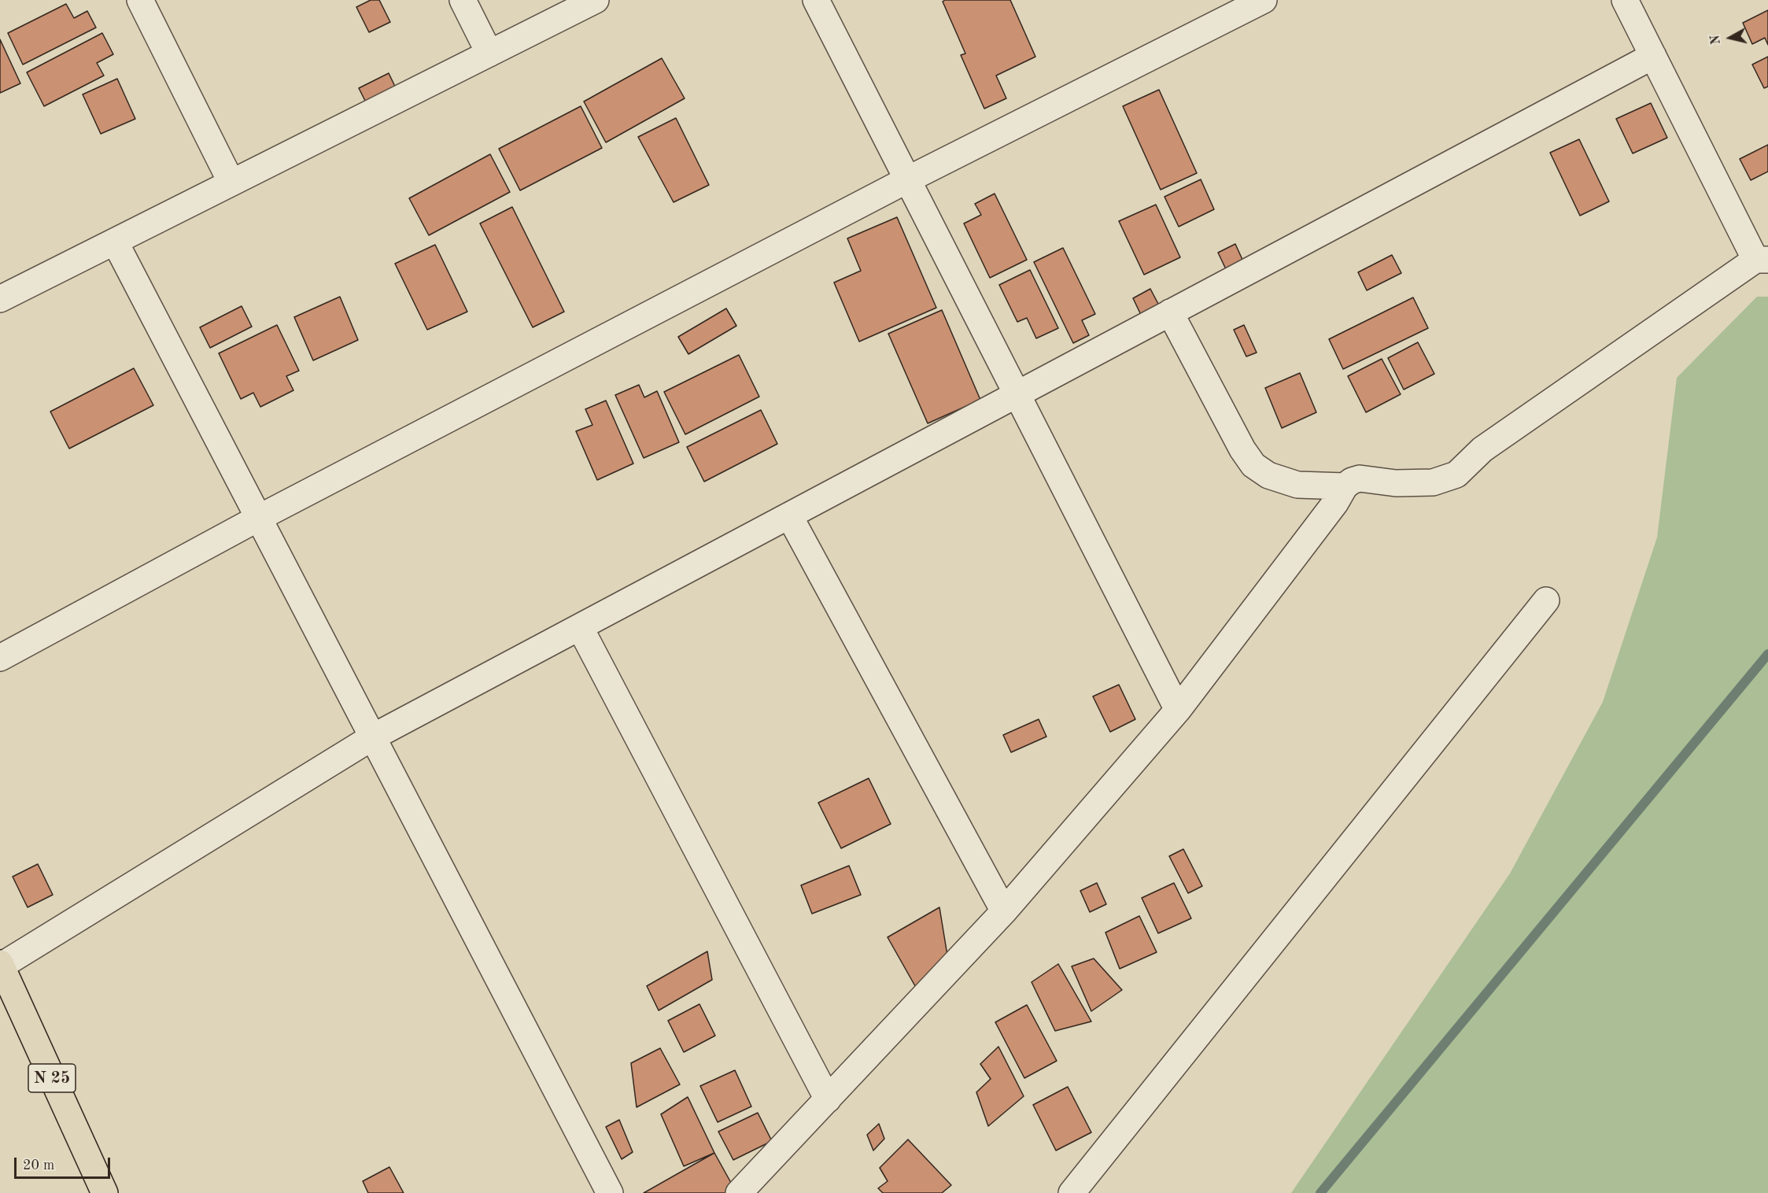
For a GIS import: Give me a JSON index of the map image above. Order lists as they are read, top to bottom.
{
  "streets": {
    "main road": ["N 25"]
  },
  "scale_bar": "20 m",
  "north": "left"
}
